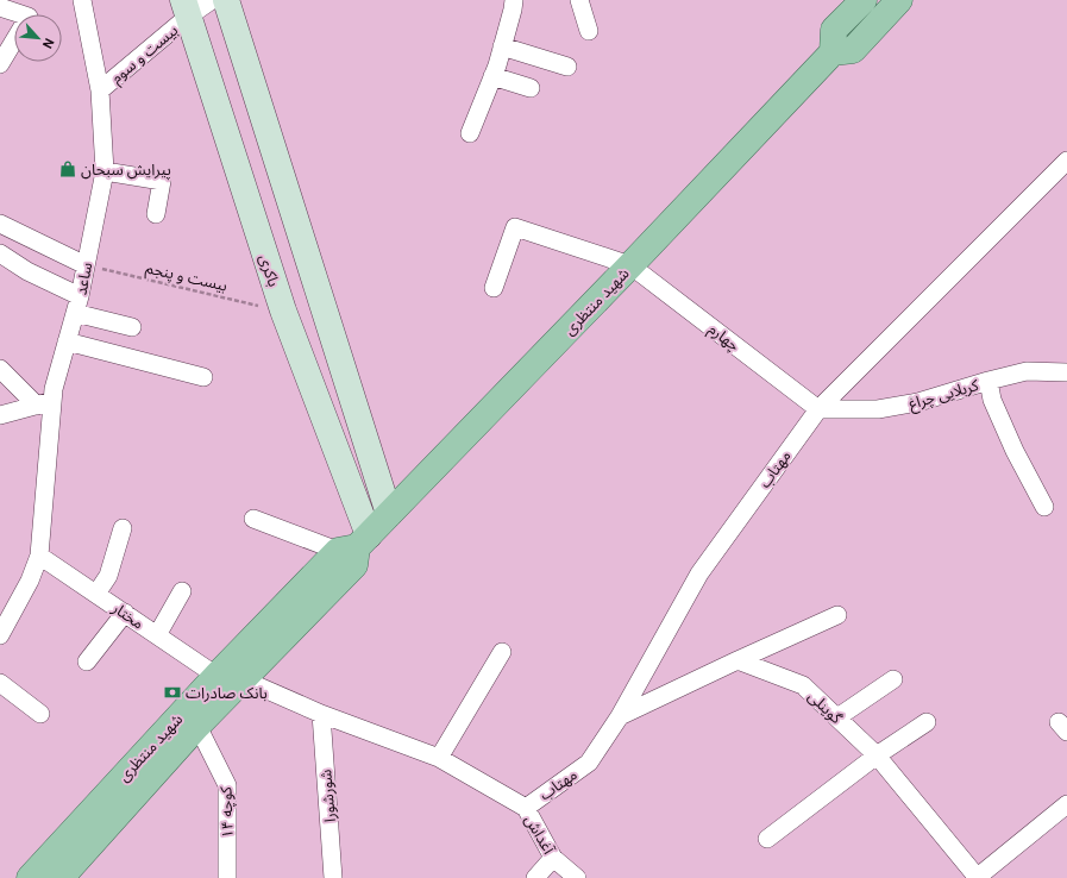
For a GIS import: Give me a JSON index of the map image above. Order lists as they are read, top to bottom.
{
  "streets": {
    "main road": ["باکری", "شهید منتظری"],
    "street": [
      "بیست و سوم",
      "ساعد",
      "چهارم",
      "کربلایی چراغ",
      "مهتاب",
      "مختار",
      "گوینلی",
      "شورشورا",
      "کوچه ۱۴",
      "آغداش"
    ],
    "path": ["بیست و پنجم"]
  },
  "crossings": [
    ["بیست و سوم", "باکری"],
    ["بیست و سوم", "ساعد"],
    ["باکری", "بیست و پنجم"],
    ["باکری", "شهید منتظری"],
    ["بیست و پنجم", "ساعد"],
    ["ساعد", "مختار"],
    ["شهید منتظری", "چهارم"],
    ["شهید منتظری", "مختار"],
    ["شهید منتظری", "کوچه ۱۴"],
    ["چهارم", "کربلایی چراغ"],
    ["چهارم", "مهتاب"],
    ["کربلایی چراغ", "مهتاب"],
    ["مهتاب", "آغداش"]
  ],
  "places": {
    "shop": ["پیرایش سبحان"],
    "bank": ["بانک صادرات"]
  },
  "north": "bottom right"
}
